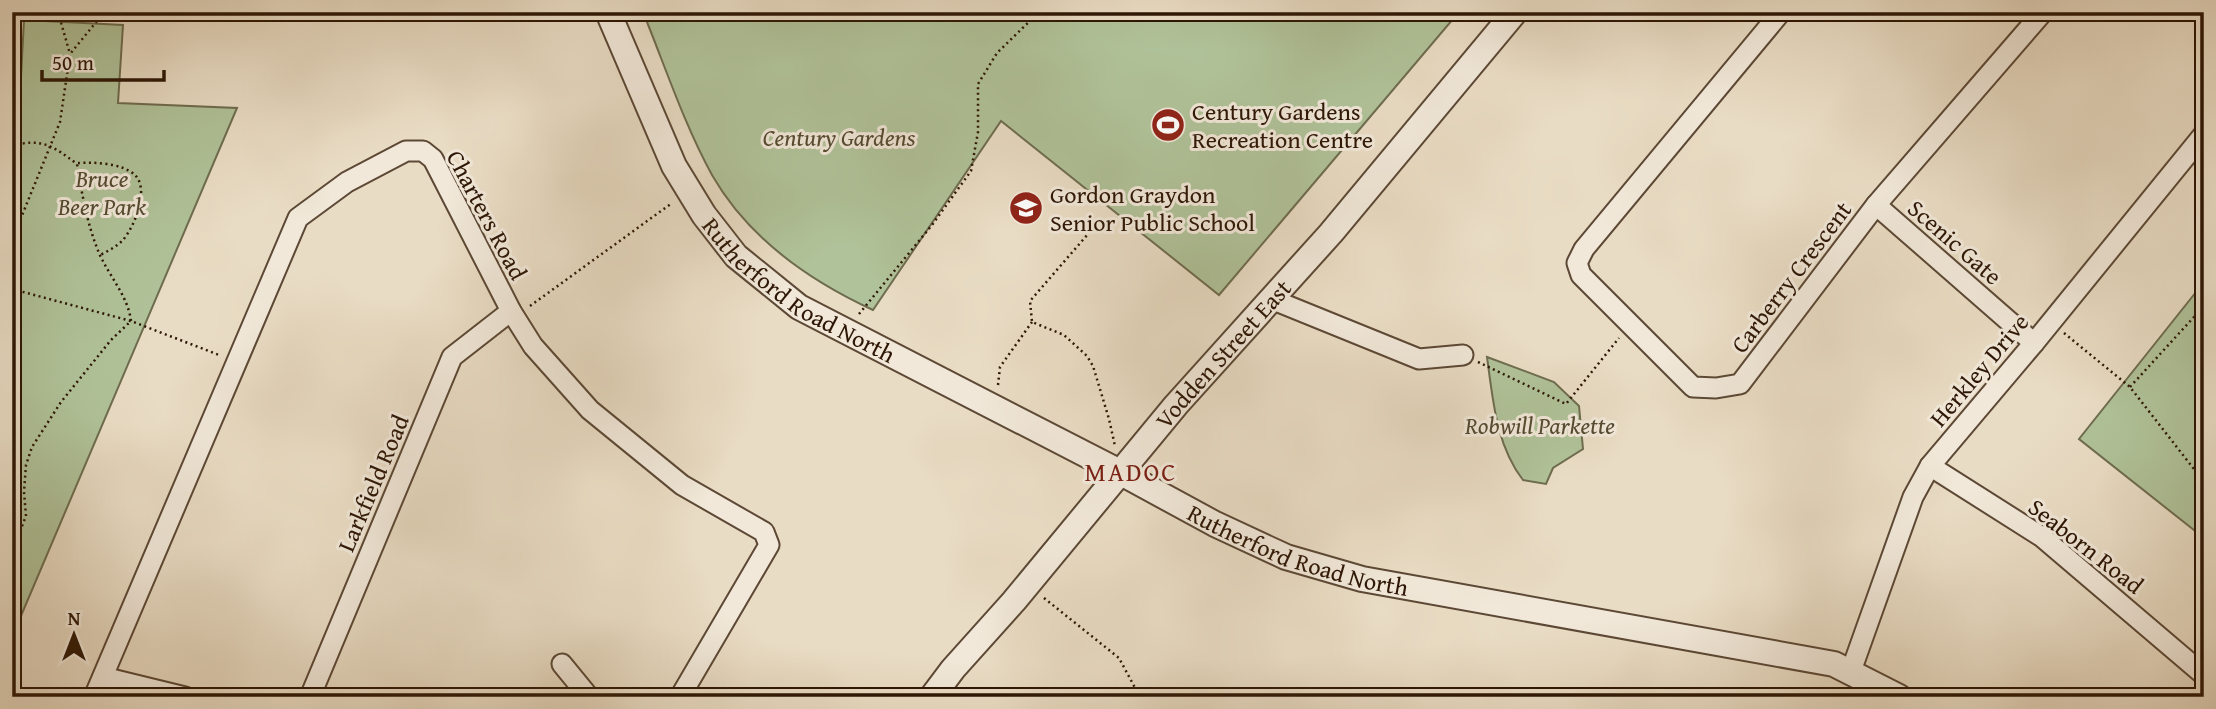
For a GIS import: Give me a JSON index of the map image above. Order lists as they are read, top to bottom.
{
  "streets": {
    "street": [
      "Charters Road",
      "Scenic Gate",
      "Carberry Crescent",
      "Rutherford Road North",
      "Vodden Street East",
      "Herkley Drive",
      "Larkfield Road",
      "Seaborn Road"
    ]
  },
  "crossings": [
    ["Charters Road", "Larkfield Road"],
    ["Scenic Gate", "Carberry Crescent"],
    ["Scenic Gate", "Herkley Drive"],
    ["Rutherford Road North", "Vodden Street East"],
    ["Rutherford Road North", "Herkley Drive"],
    ["Herkley Drive", "Seaborn Road"]
  ],
  "districts": ["MADOC"],
  "parks": ["Century Gardens", "Bruce Beer Park", "Robwill Parkette"],
  "places": {
    "sports": ["Century Gardens Recreation Centre"],
    "school or university": ["Gordon Graydon Senior Public School"]
  },
  "scale_bar": "50 m",
  "north": "top"
}
